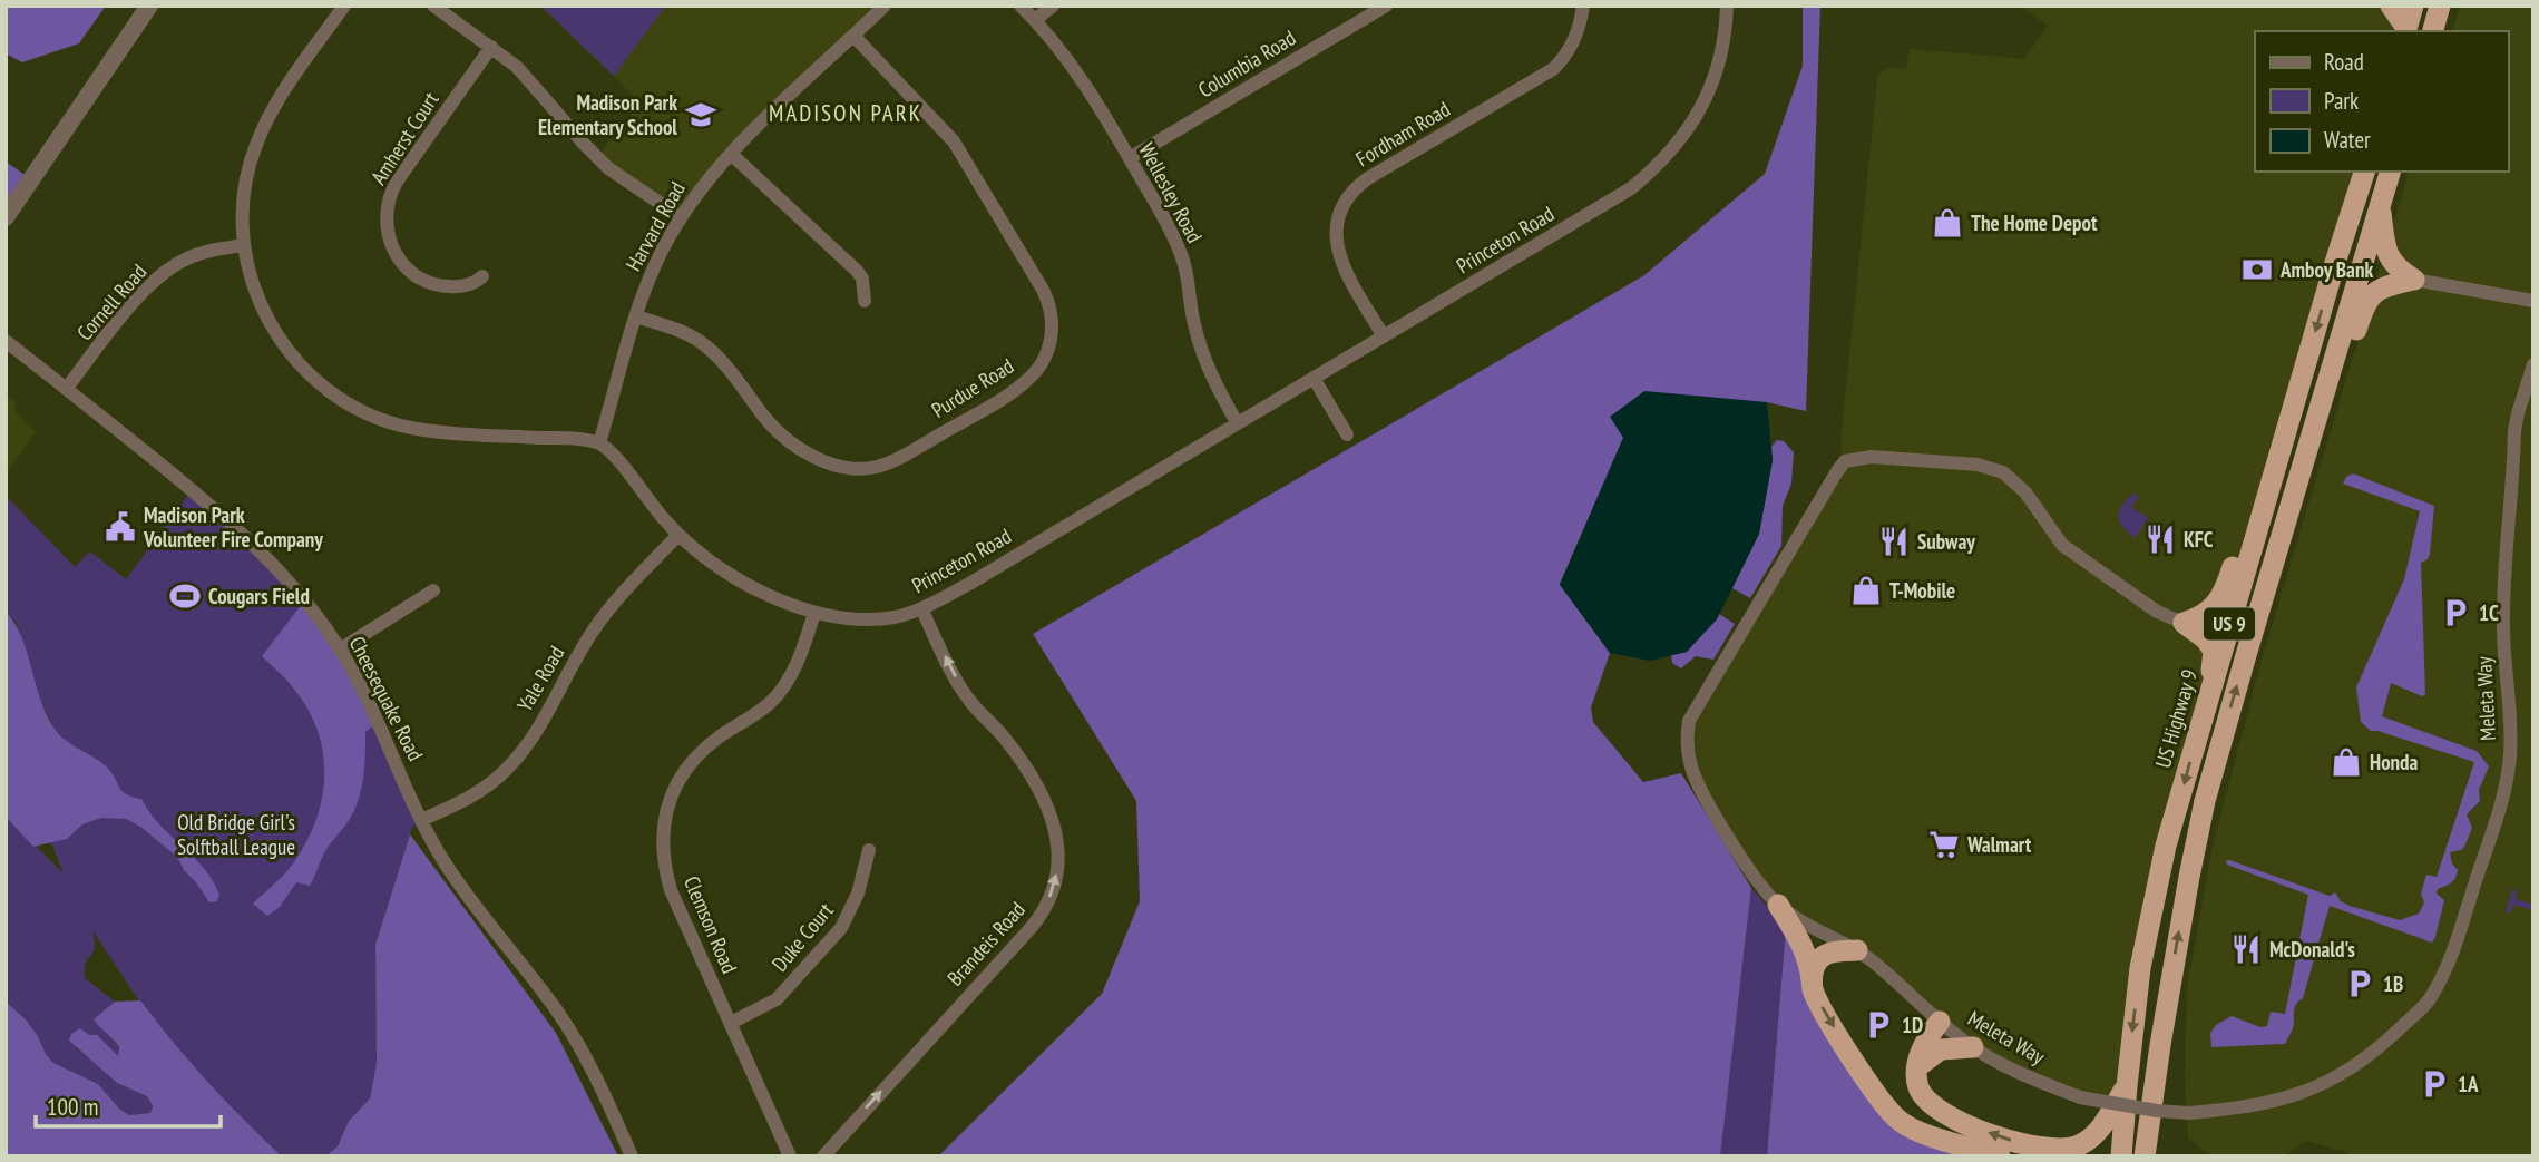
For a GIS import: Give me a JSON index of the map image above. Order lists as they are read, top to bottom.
{
  "streets": {
    "highway": ["US 9", "US Highway 9"],
    "street": [
      "Columbia Road",
      "Fordham Road",
      "Amherst Court",
      "Wellesley Road",
      "Harvard Road",
      "Princeton Road",
      "Cornell Road",
      "Purdue Road",
      "Yale Road",
      "Cheesequake Road",
      "Meleta Way",
      "Clemson Road",
      "Duke Court",
      "Brandeis Road"
    ]
  },
  "crossings": [
    ["Columbia Road", "Wellesley Road"],
    ["Fordham Road", "Princeton Road"],
    ["Wellesley Road", "Princeton Road"],
    ["Harvard Road", "Princeton Road"],
    ["Harvard Road", "Purdue Road"],
    ["Princeton Road", "Yale Road"],
    ["Princeton Road", "Clemson Road"],
    ["Princeton Road", "Brandeis Road"],
    ["Cornell Road", "Cheesequake Road"],
    ["Yale Road", "Cheesequake Road"],
    ["Clemson Road", "Duke Court"]
  ],
  "one_way": ["Brandeis Road"],
  "districts": ["MADISON PARK"],
  "parks": ["Old Bridge Girl's Solftball League"],
  "places": {
    "school or university": ["Madison Park Elementary School"],
    "shop": ["The Home Depot", "T-Mobile", "Honda"],
    "bank": ["Amboy Bank"],
    "public building": ["Madison Park Volunteer Fire Company"],
    "restaurant": ["KFC", "Subway", "McDonald's"],
    "sports": ["Cougars Field"],
    "parking": [
      "1C",
      "1B",
      "1D",
      "1A"
    ],
    "supermarket": ["Walmart"]
  },
  "legend": ["Road", "Park", "Water"],
  "scale_bar": "100 m"
}
